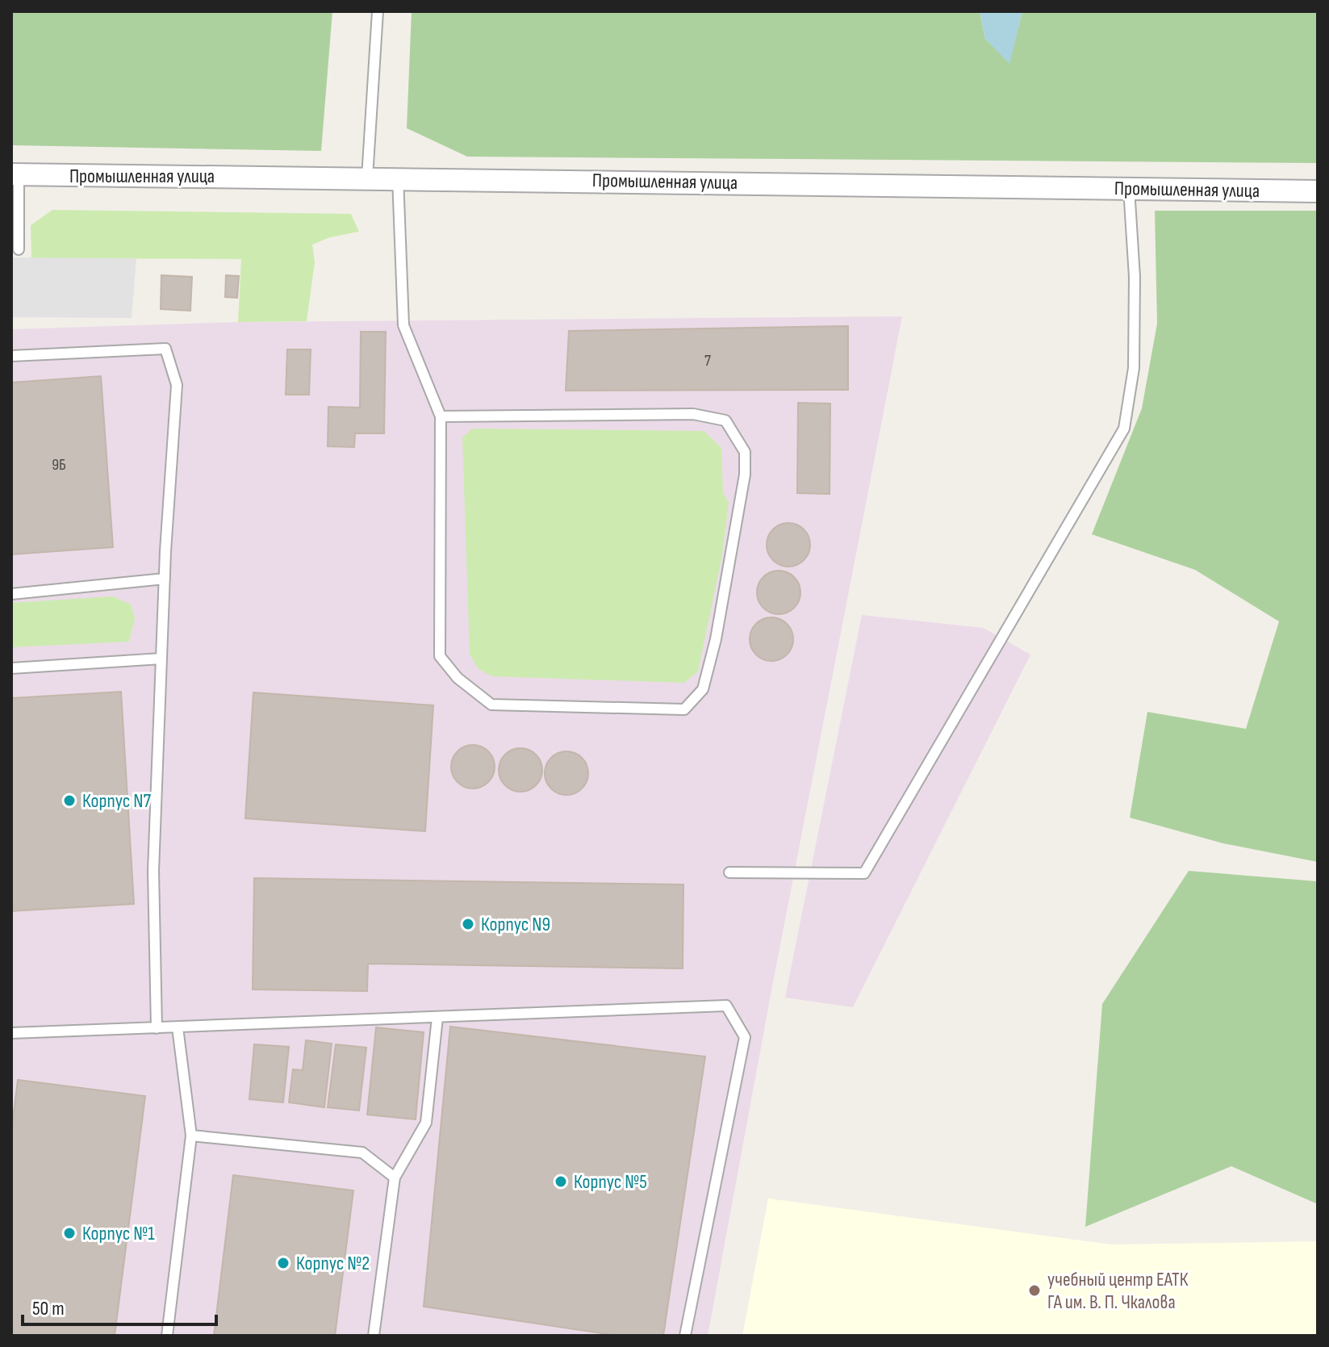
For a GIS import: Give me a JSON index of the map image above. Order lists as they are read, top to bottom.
{
  "streets": {
    "street": ["Промышленная улица"]
  },
  "places": [
    "Корпус N7",
    "Корпус N9",
    "Корпус №5",
    "Корпус №1",
    "Корпус №2",
    "учебный центр ЕАТК ГА им. В. П. Чкалова"
  ],
  "house_numbers": ["7", "9Б"],
  "scale_bar": "50 m"
}
